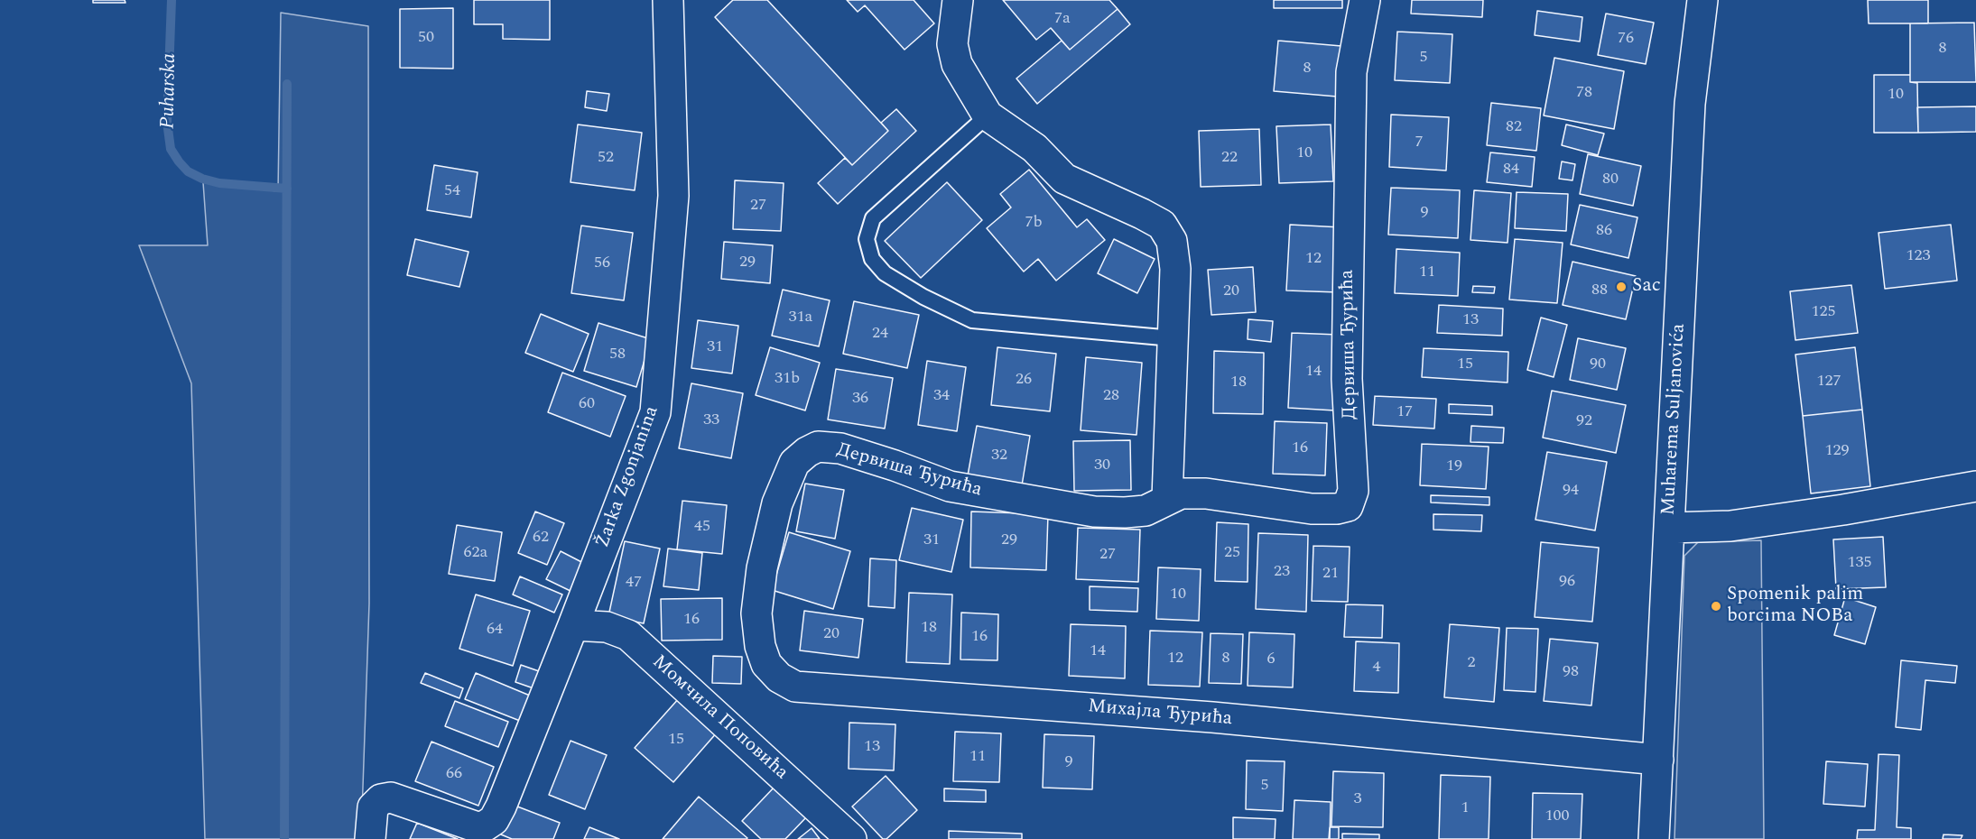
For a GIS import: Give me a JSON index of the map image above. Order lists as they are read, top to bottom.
{
  "streets": {
    "street": [
      "Дервиша Ђурића",
      "Muharema Suljanovića",
      "Žarka Zgonjanina",
      "Михајла Ђурића",
      "Момчила Поповића"
    ]
  },
  "crossings": [
    ["Дервиша Ђурића", "Михајла Ђурића"],
    ["Muharema Suljanovića", "Михајла Ђурића"],
    ["Žarka Zgonjanina", "Момчила Поповића"]
  ],
  "water": ["Puharska"],
  "places": ["Sac", "Spomenik palim borcima NOBa"],
  "house_numbers": [
    "7a",
    "50",
    "76",
    "8",
    "5",
    "8",
    "78",
    "10",
    "82",
    "7",
    "10",
    "52",
    "22",
    "84",
    "80",
    "54",
    "27",
    "9",
    "7b",
    "86",
    "123",
    "12",
    "29",
    "56",
    "11",
    "88",
    "20",
    "125",
    "31a",
    "13",
    "24",
    "31",
    "58",
    "15",
    "90",
    "14",
    "31b",
    "26",
    "127",
    "18",
    "34",
    "28",
    "36",
    "60",
    "17",
    "33",
    "92",
    "16",
    "129",
    "32",
    "30",
    "19",
    "94",
    "45",
    "62",
    "31",
    "29",
    "62a",
    "25",
    "27",
    "135",
    "23",
    "21",
    "96",
    "47",
    "10",
    "16",
    "18",
    "64",
    "20",
    "16",
    "14",
    "12",
    "8",
    "6",
    "2",
    "4",
    "98",
    "15",
    "13",
    "11",
    "9",
    "66",
    "5",
    "3",
    "1",
    "100"
  ]
}
